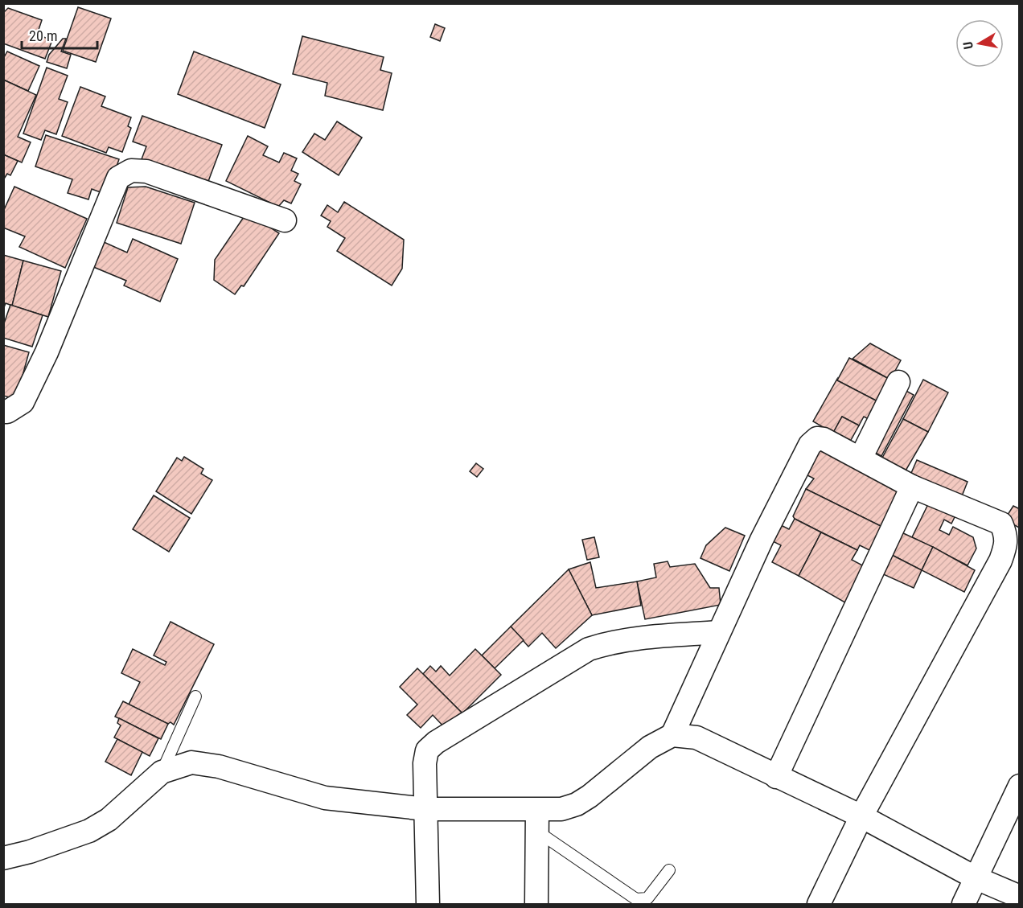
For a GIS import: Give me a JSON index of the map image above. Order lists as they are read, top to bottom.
{
  "scale_bar": "20 m",
  "north": "left"
}
